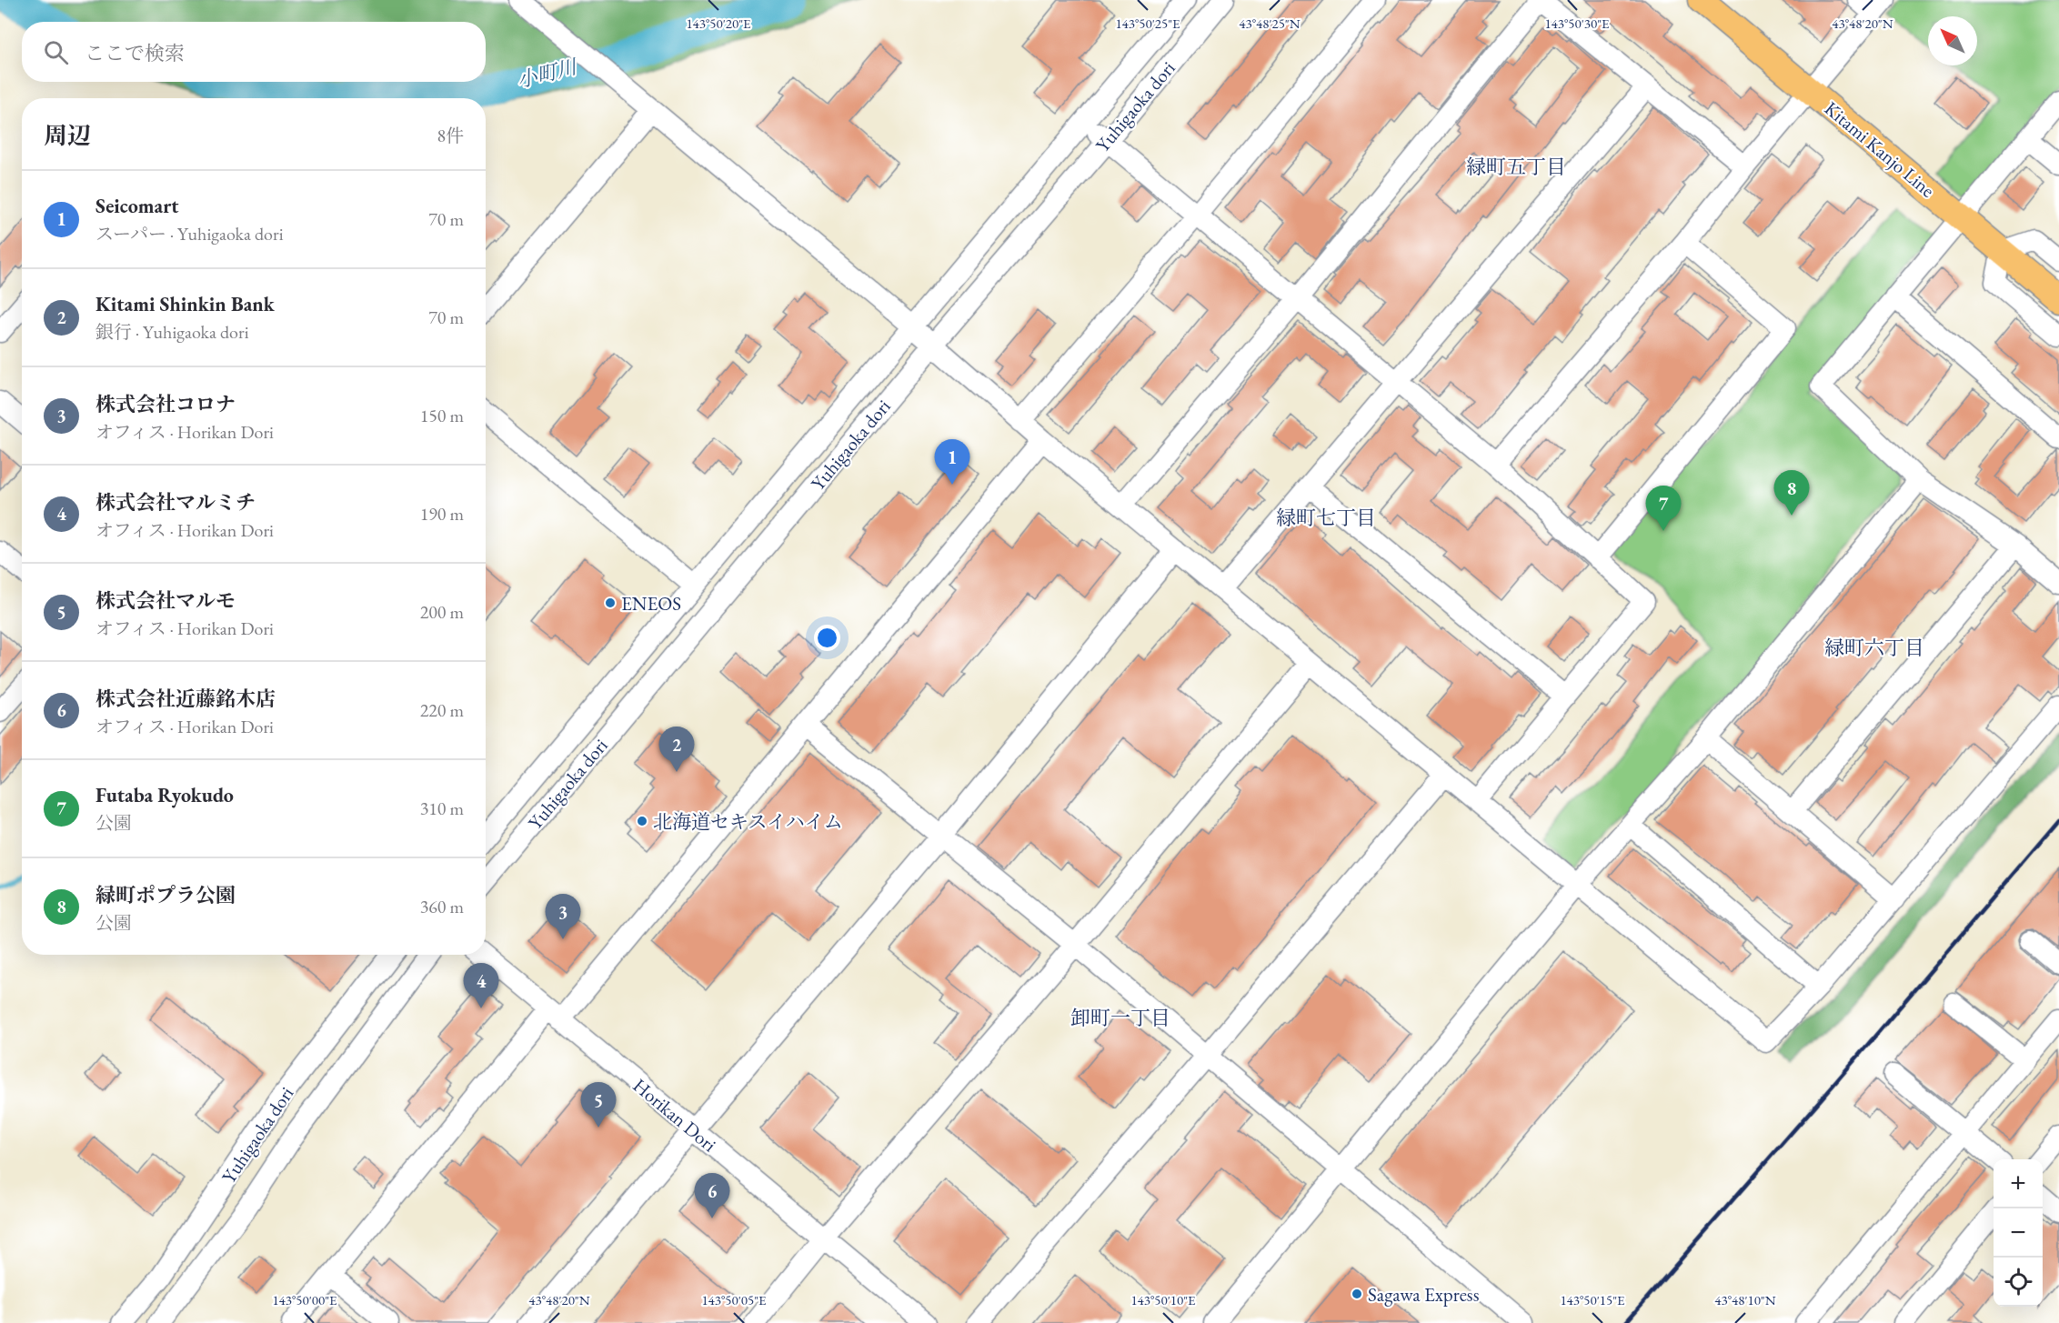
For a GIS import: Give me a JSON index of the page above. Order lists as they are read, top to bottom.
{
  "streets": {
    "main road": ["Kitami Kanjo Line"],
    "street": ["Yuhigaoka dori", "Horikan Dori"]
  },
  "districts": [
    "緑町五丁目",
    "緑町七丁目",
    "緑町六丁目",
    "卸町一丁目"
  ],
  "water": ["小町川"],
  "places": ["ENEOS", "北海道セキスイハイム", "Sagawa Express"],
  "north": "top left",
  "page": {
    "search": "ここで検索",
    "heading": ["周辺", "8件"],
    "list": [
      {
        "mark": "1",
        "name": "Seicomart",
        "note": "スーパー · Yuhigaoka dori",
        "value": "70 m"
      },
      {
        "mark": "2",
        "name": "Kitami Shinkin Bank",
        "note": "銀行 · Yuhigaoka dori",
        "value": "70 m"
      },
      {
        "mark": "3",
        "name": "株式会社コロナ",
        "note": "オフィス · Horikan Dori",
        "value": "150 m"
      },
      {
        "mark": "4",
        "name": "株式会社マルミチ",
        "note": "オフィス · Horikan Dori",
        "value": "190 m"
      },
      {
        "mark": "5",
        "name": "株式会社マルモ",
        "note": "オフィス · Horikan Dori",
        "value": "200 m"
      },
      {
        "mark": "6",
        "name": "株式会社近藤銘木店",
        "note": "オフィス · Horikan Dori",
        "value": "220 m"
      },
      {
        "mark": "7",
        "name": "Futaba Ryokudo",
        "note": "公園",
        "value": "310 m"
      },
      {
        "mark": "8",
        "name": "緑町ポプラ公園",
        "note": "公園",
        "value": "360 m"
      }
    ],
    "pins": [
      "1",
      "8",
      "7",
      "2",
      "3",
      "4",
      "5",
      "6"
    ],
    "map_buttons": ["+", "−"]
  },
  "coordinates": [
    "143°50'30\"E",
    "143°50'20\"E",
    "143°50'25\"E",
    "43°48'25\"N",
    "43°48'20\"N",
    "43°48'10\"N",
    "143°50'00\"E",
    "143°50'05\"E",
    "143°50'10\"E",
    "143°50'15\"E"
  ]
}
